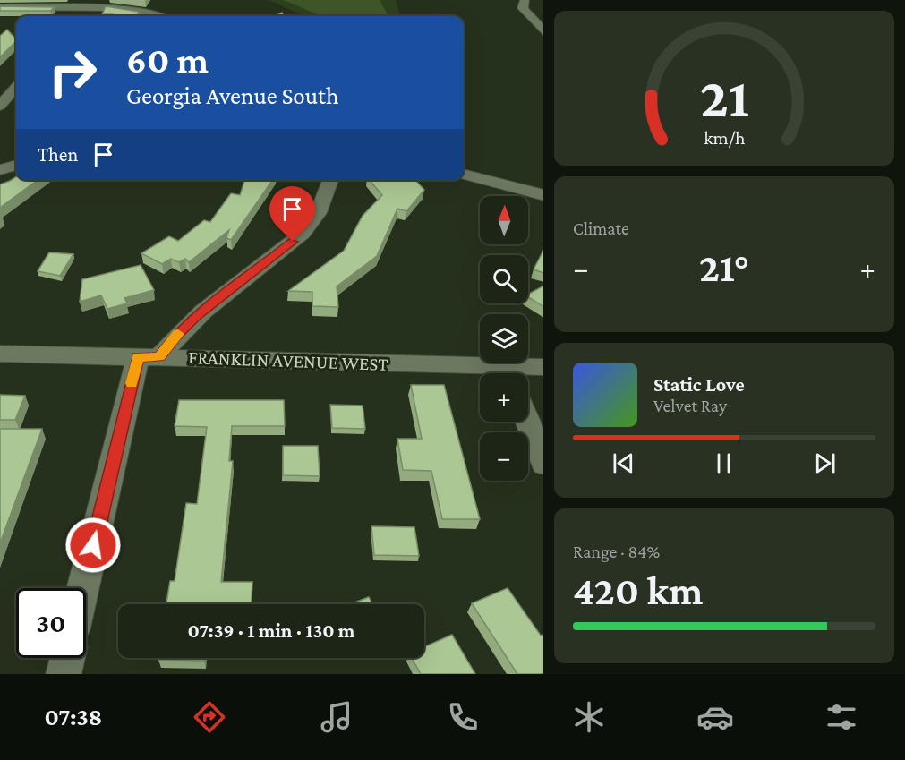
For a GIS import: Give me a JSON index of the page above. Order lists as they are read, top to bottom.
{
  "streets": {
    "street": ["FRANKLIN AVENUE WEST"]
  },
  "north": "top",
  "page": {
    "turn": ["60 m", "Georgia Avenue South"],
    "then": "Then",
    "tile": [
      "Climate",
      ["Range · 84%", "420 km"]
    ],
    "map_buttons": ["+", "−"],
    "heat": ["−", "21°", "+"],
    "song": ["Static Love", "Velvet Ray"],
    "limit": "30",
    "trip": "07:39 · 1 min · 130 m",
    "tabs": "07:38",
    "gauge": ["21", "km/h"]
  }
}
